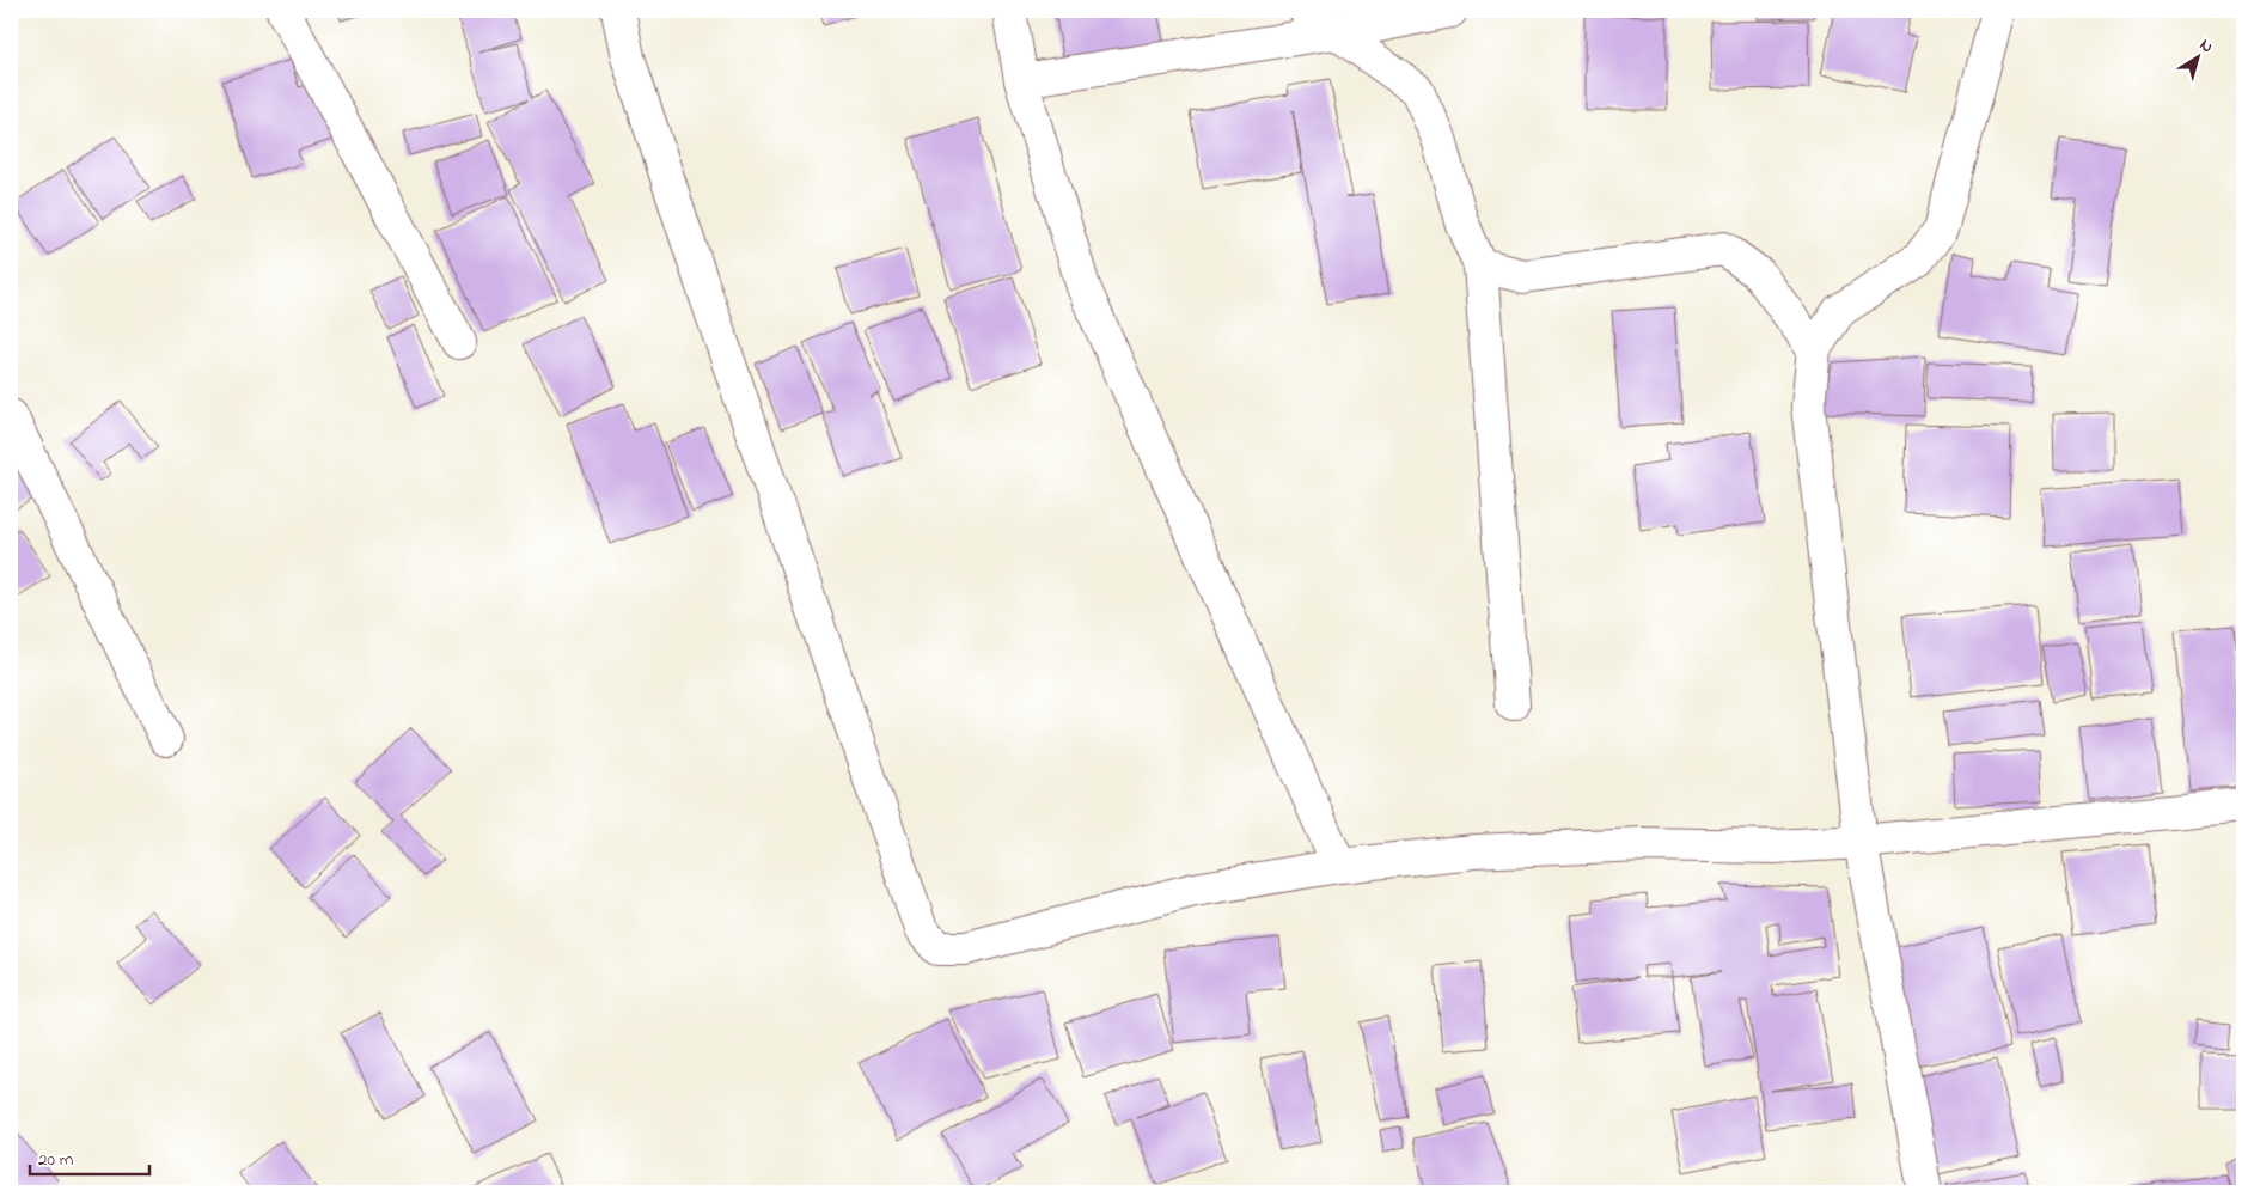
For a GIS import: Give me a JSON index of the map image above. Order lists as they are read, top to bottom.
{
  "scale_bar": "20 m",
  "north": "top right"
}
